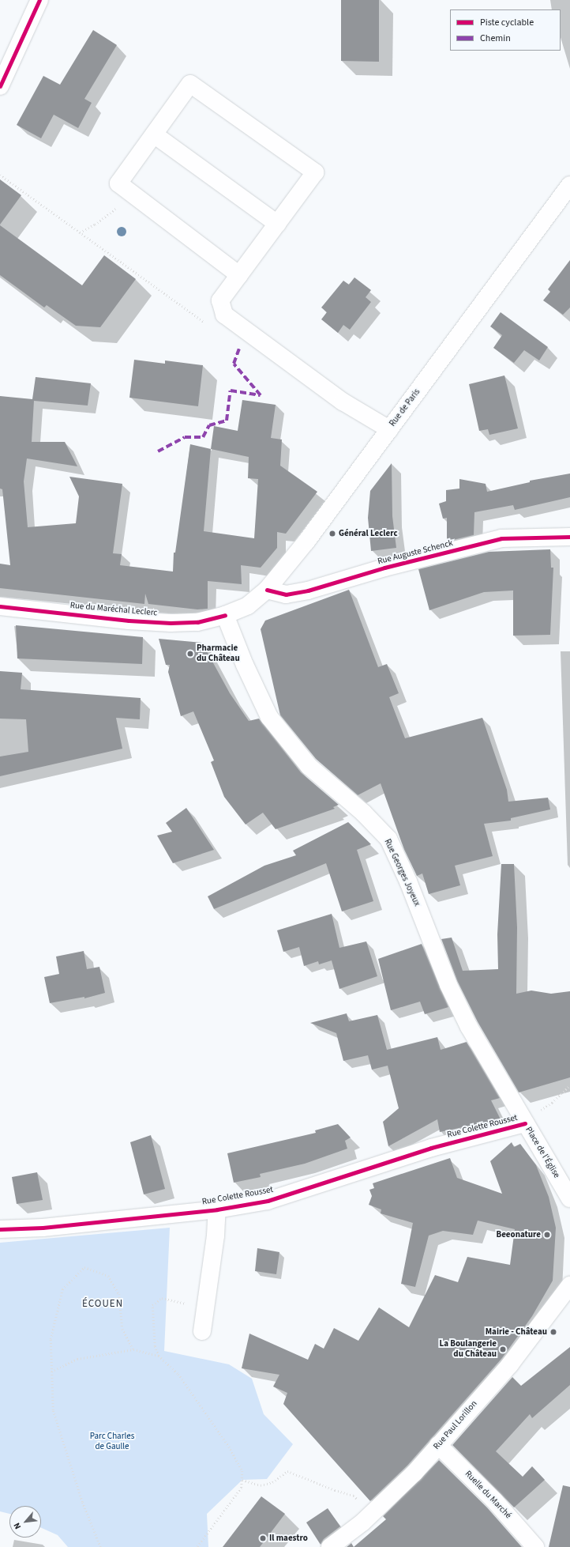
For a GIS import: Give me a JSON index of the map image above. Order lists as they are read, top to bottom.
{
  "streets": {
    "main road": [
      "Rue de Paris",
      "Rue Auguste Schenck",
      "Rue du Maréchal Leclerc",
      "Rue Georges Joyeux",
      "Rue Colette Rousset",
      "Place de l'Église",
      "Rue Paul Lorillon",
      "Ruelle du Marché"
    ]
  },
  "crossings": [
    ["Rue de Paris", "Rue Auguste Schenck"],
    ["Rue de Paris", "Rue du Maréchal Leclerc"],
    ["Rue de Paris", "Rue Georges Joyeux"],
    ["Rue du Maréchal Leclerc", "Rue Georges Joyeux"],
    ["Rue Georges Joyeux", "Rue Colette Rousset"],
    ["Rue Georges Joyeux", "Place de l'Église"],
    ["Rue Colette Rousset", "Place de l'Église"],
    ["Rue Paul Lorillon", "Ruelle du Marché"]
  ],
  "districts": ["ÉCOUEN"],
  "parks": ["Parc Charles de Gaulle"],
  "places": [
    "Général Leclerc",
    "Pharmacie du Château",
    "Beeonature",
    "Mairie - Château",
    "La Boulangerie du Château",
    "Il maestro"
  ],
  "legend": ["Piste cyclable", "Chemin"],
  "north": "bottom left"
}
